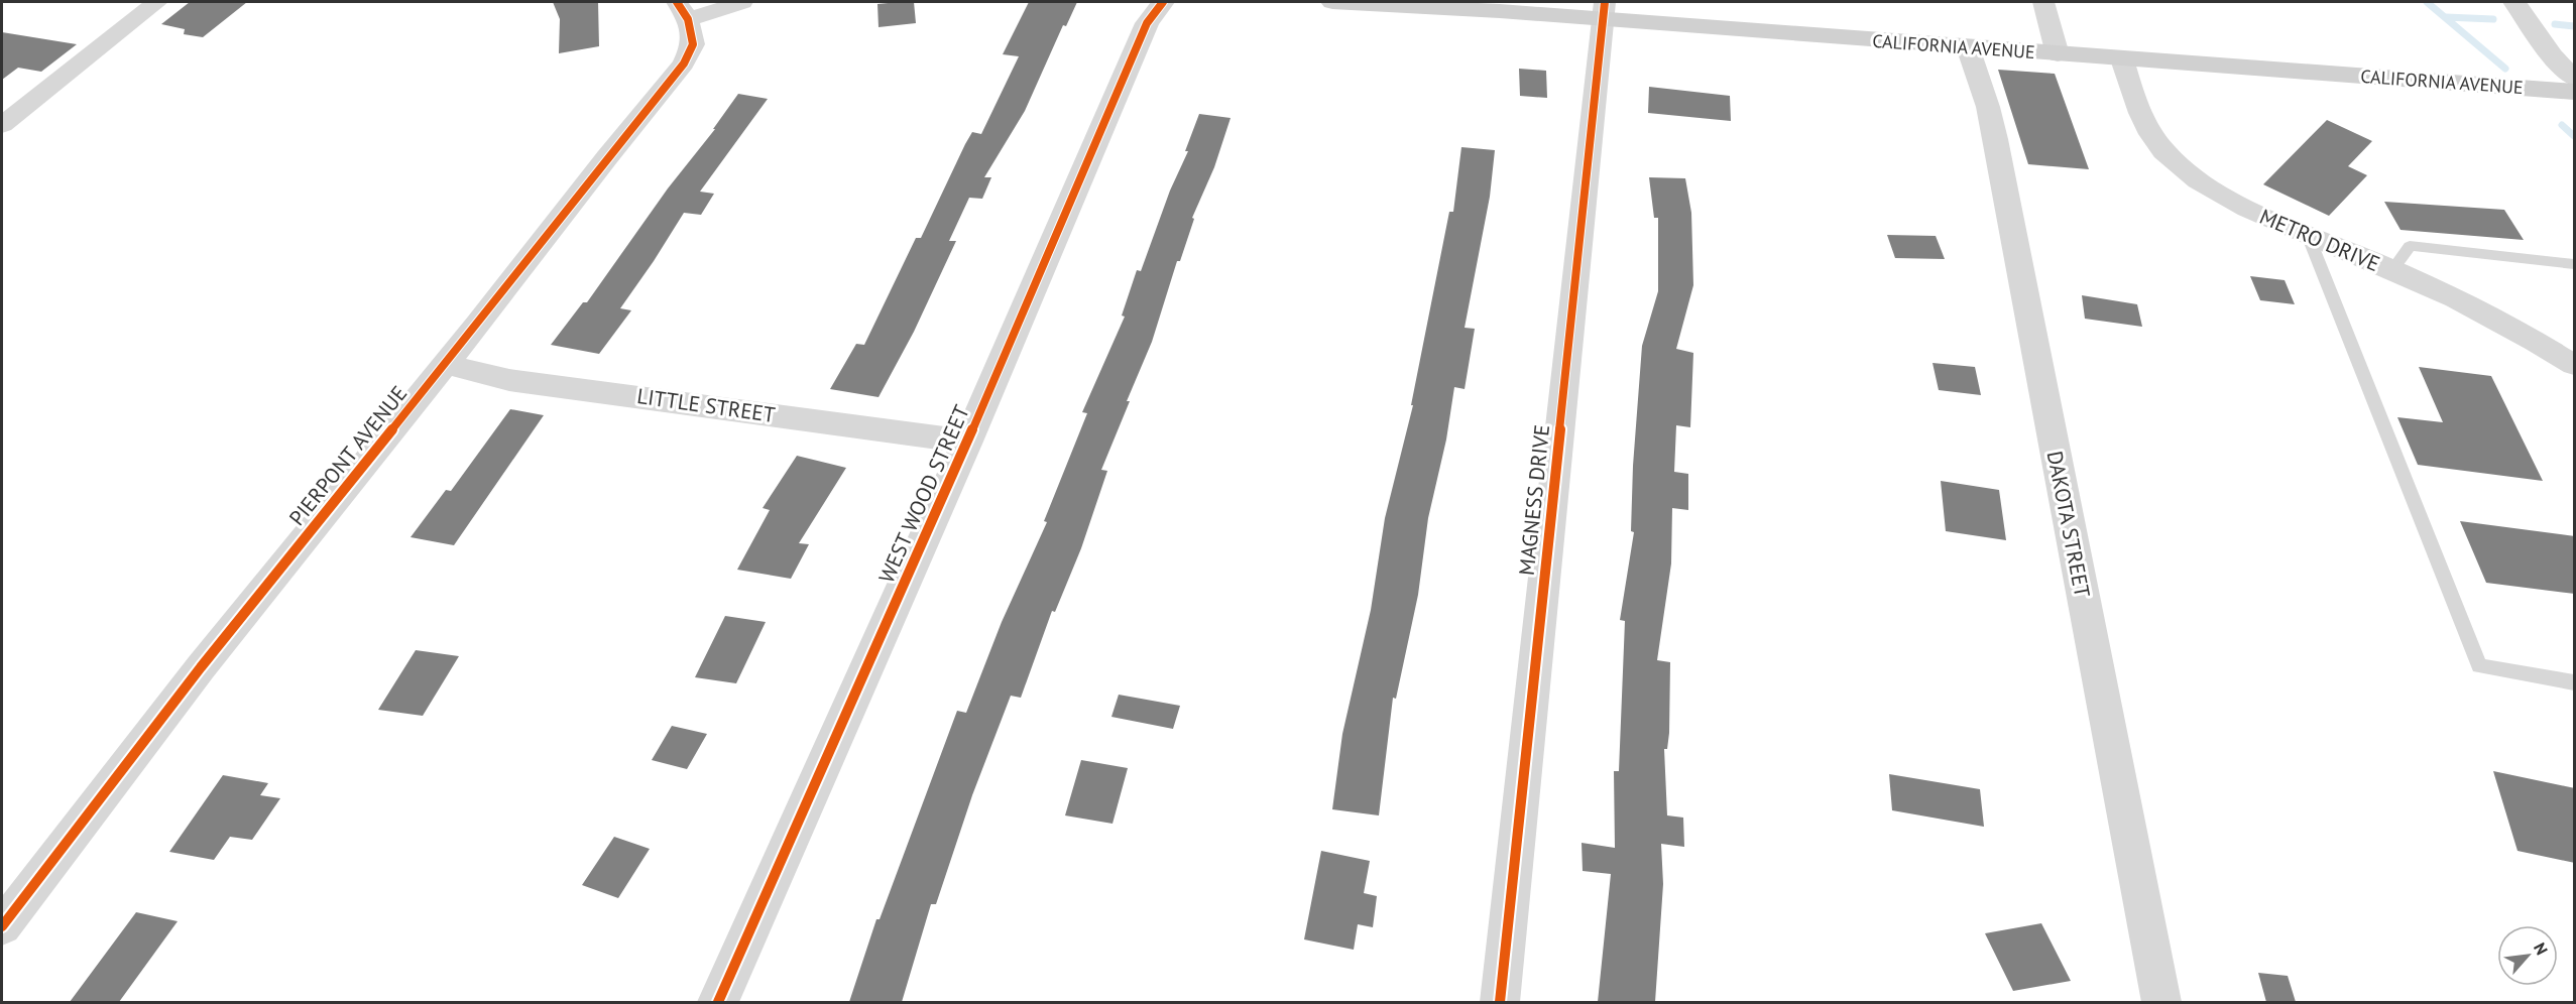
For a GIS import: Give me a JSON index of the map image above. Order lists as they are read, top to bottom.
{
  "streets": {
    "main road": ["CALIFORNIA AVENUE"],
    "street": [
      "METRO DRIVE",
      "LITTLE STREET",
      "PIERPONT AVENUE",
      "WEST WOOD STREET",
      "MAGNESS DRIVE",
      "DAKOTA STREET"
    ]
  },
  "crossings": [
    ["CALIFORNIA AVENUE", "METRO DRIVE"],
    ["CALIFORNIA AVENUE", "MAGNESS DRIVE"],
    ["CALIFORNIA AVENUE", "DAKOTA STREET"],
    ["LITTLE STREET", "PIERPONT AVENUE"],
    ["LITTLE STREET", "WEST WOOD STREET"]
  ],
  "north": "top right"
}
